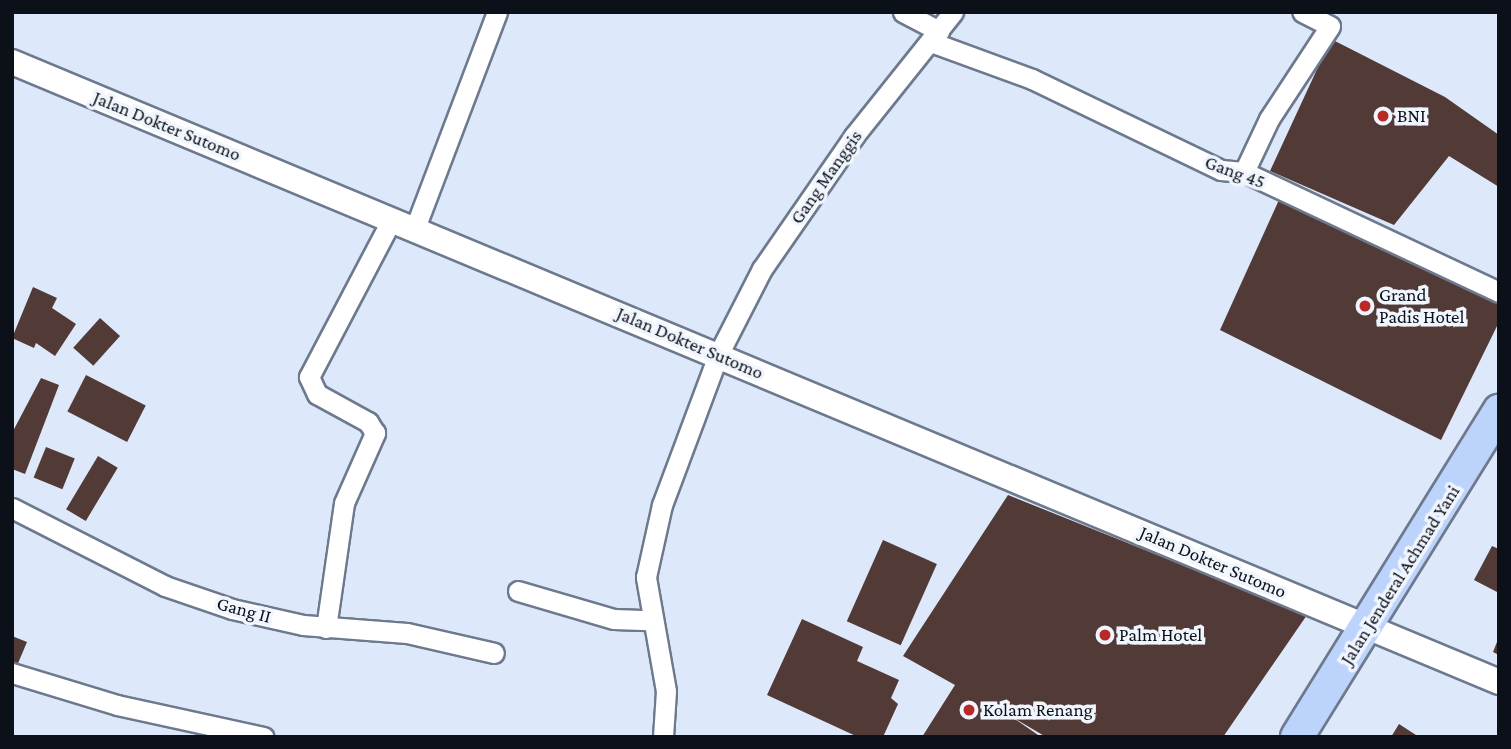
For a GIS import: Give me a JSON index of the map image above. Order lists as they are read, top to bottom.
{
  "streets": {
    "main road": ["Jalan Jenderal Achmad Yani"],
    "street": [
      "Jalan Dokter Sutomo",
      "Gang 45",
      "Gang Manggis",
      "Gang II"
    ]
  },
  "crossings": [
    ["Jalan Dokter Sutomo", "Gang Manggis"],
    ["Jalan Dokter Sutomo", "Jalan Jenderal Achmad Yani"],
    ["Gang 45", "Gang Manggis"]
  ],
  "places": [
    "BNI",
    "Grand Padis Hotel",
    "Palm Hotel",
    "Kolam Renang"
  ]
}
